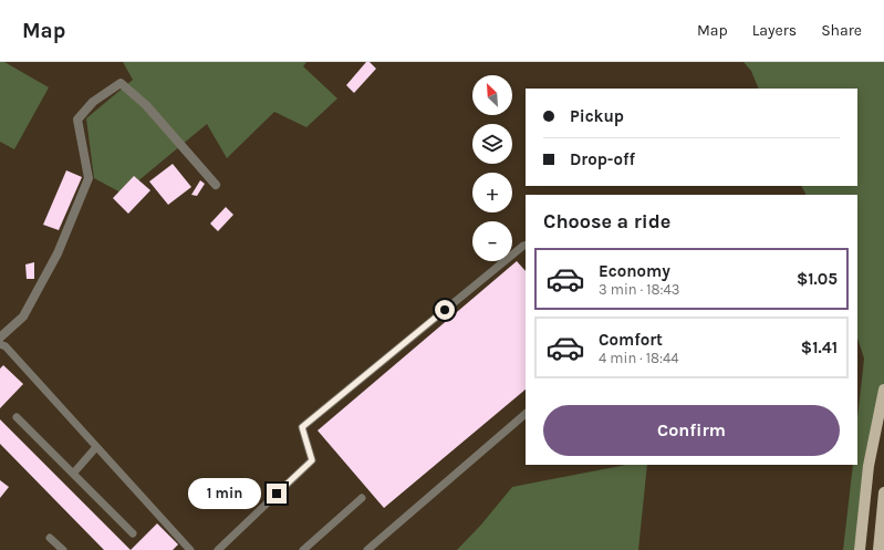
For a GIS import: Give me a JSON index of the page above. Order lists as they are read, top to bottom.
{
  "north": "top left",
  "page": {
    "header": "Map",
    "nav": ["Map", "Layers", "Share"],
    "map_buttons": ["+", "−"],
    "banner": ["Pickup", "Drop-off"],
    "heading": "Choose a ride",
    "list": [
      {
        "name": "Economy",
        "note": "3 min · 18:43",
        "value": "$1.05"
      },
      {
        "name": "Comfort",
        "note": "4 min · 18:44",
        "value": "$1.41"
      }
    ],
    "buttons": "Confirm",
    "bubble": "1 min"
  }
}
